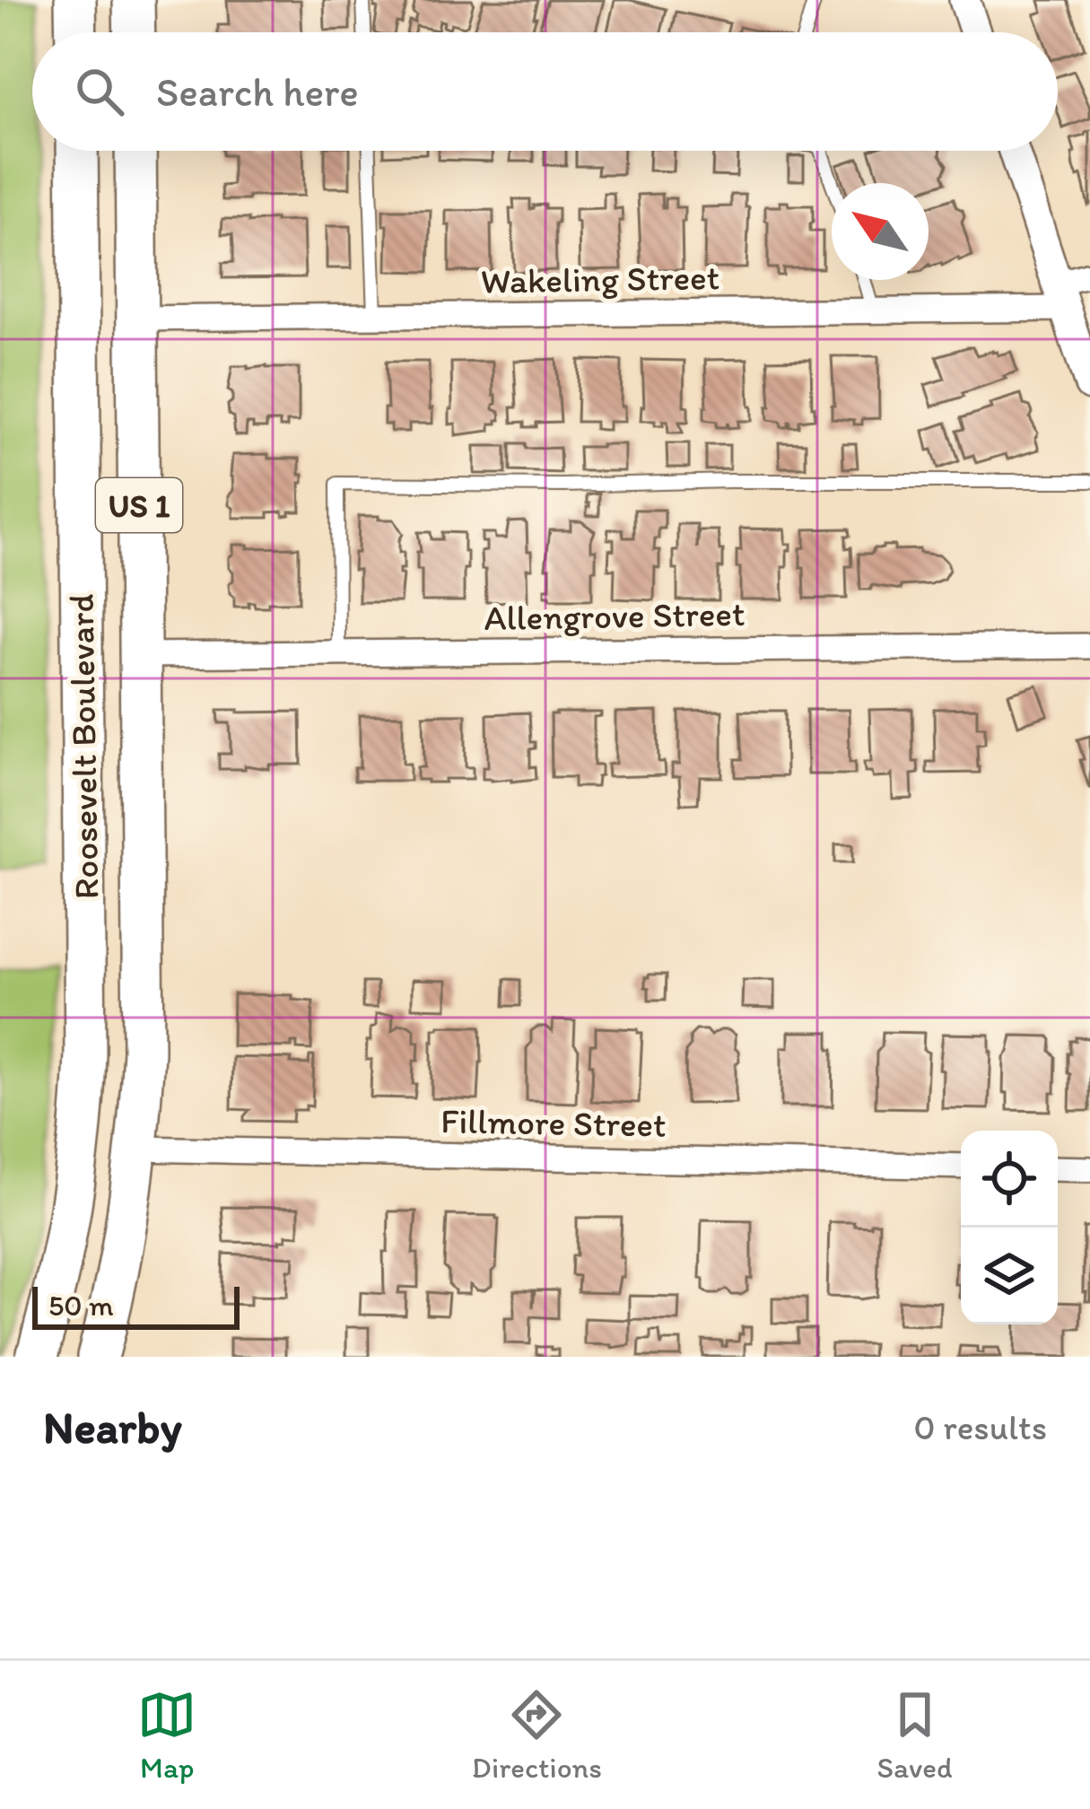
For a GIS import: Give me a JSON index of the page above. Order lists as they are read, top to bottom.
{
  "streets": {
    "highway": ["US 1", "Roosevelt Boulevard"],
    "street": ["Wakeling Street", "Allengrove Street", "Fillmore Street"]
  },
  "crossings": [
    ["Wakeling Street", "Roosevelt Boulevard"],
    ["Allengrove Street", "Roosevelt Boulevard"],
    ["Roosevelt Boulevard", "Fillmore Street"]
  ],
  "scale_bar": "50 m",
  "north": "top left",
  "page": {
    "search": "Search here",
    "scale": "50 m",
    "heading": ["Nearby", "0 results"],
    "nav": ["Map", "Directions", "Saved"]
  }
}
